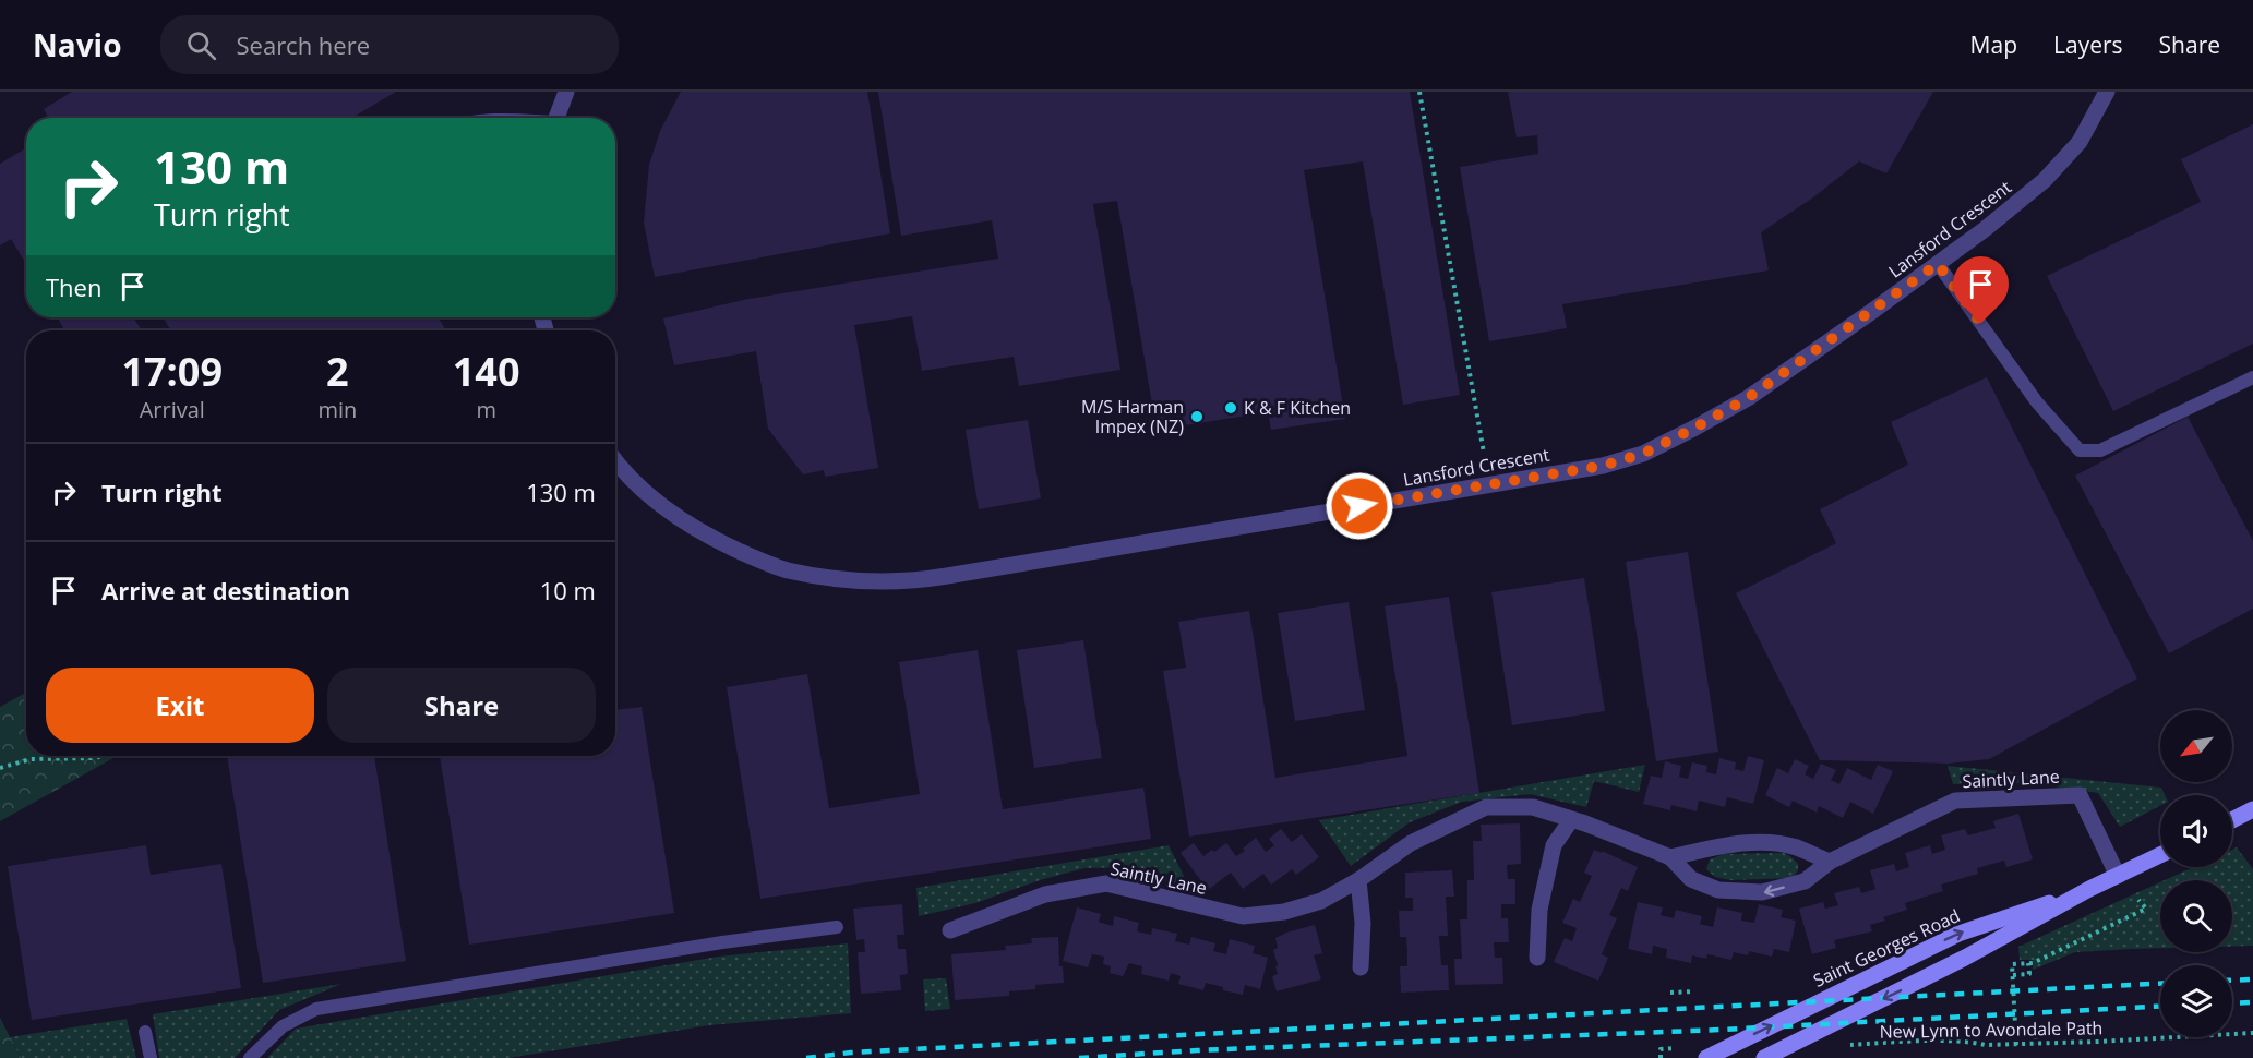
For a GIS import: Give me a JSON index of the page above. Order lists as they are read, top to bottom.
{
  "streets": {
    "main road": ["Saint Georges Road"],
    "street": ["Lansford Crescent", "Saintly Lane"],
    "path": ["New Lynn to Avondale Path"]
  },
  "crossings": [
    ["Saintly Lane", "Saint Georges Road"]
  ],
  "places": ["K & F Kitchen", "M/S Harman Impex (NZ)"],
  "north": "bottom left",
  "page": {
    "header": "Navio",
    "search": "Search here",
    "nav": ["Map", "Layers", "Share"],
    "turn": ["130 m", "Turn right"],
    "then": "Then",
    "eta": [
      "17:09",
      "Arrival",
      "2",
      "min",
      "140",
      "m"
    ],
    "list": [
      {
        "name": "Turn right",
        "value": "130 m"
      },
      {
        "name": "Arrive at destination",
        "value": "10 m"
      }
    ],
    "buttons": ["Exit", "Share"]
  }
}
